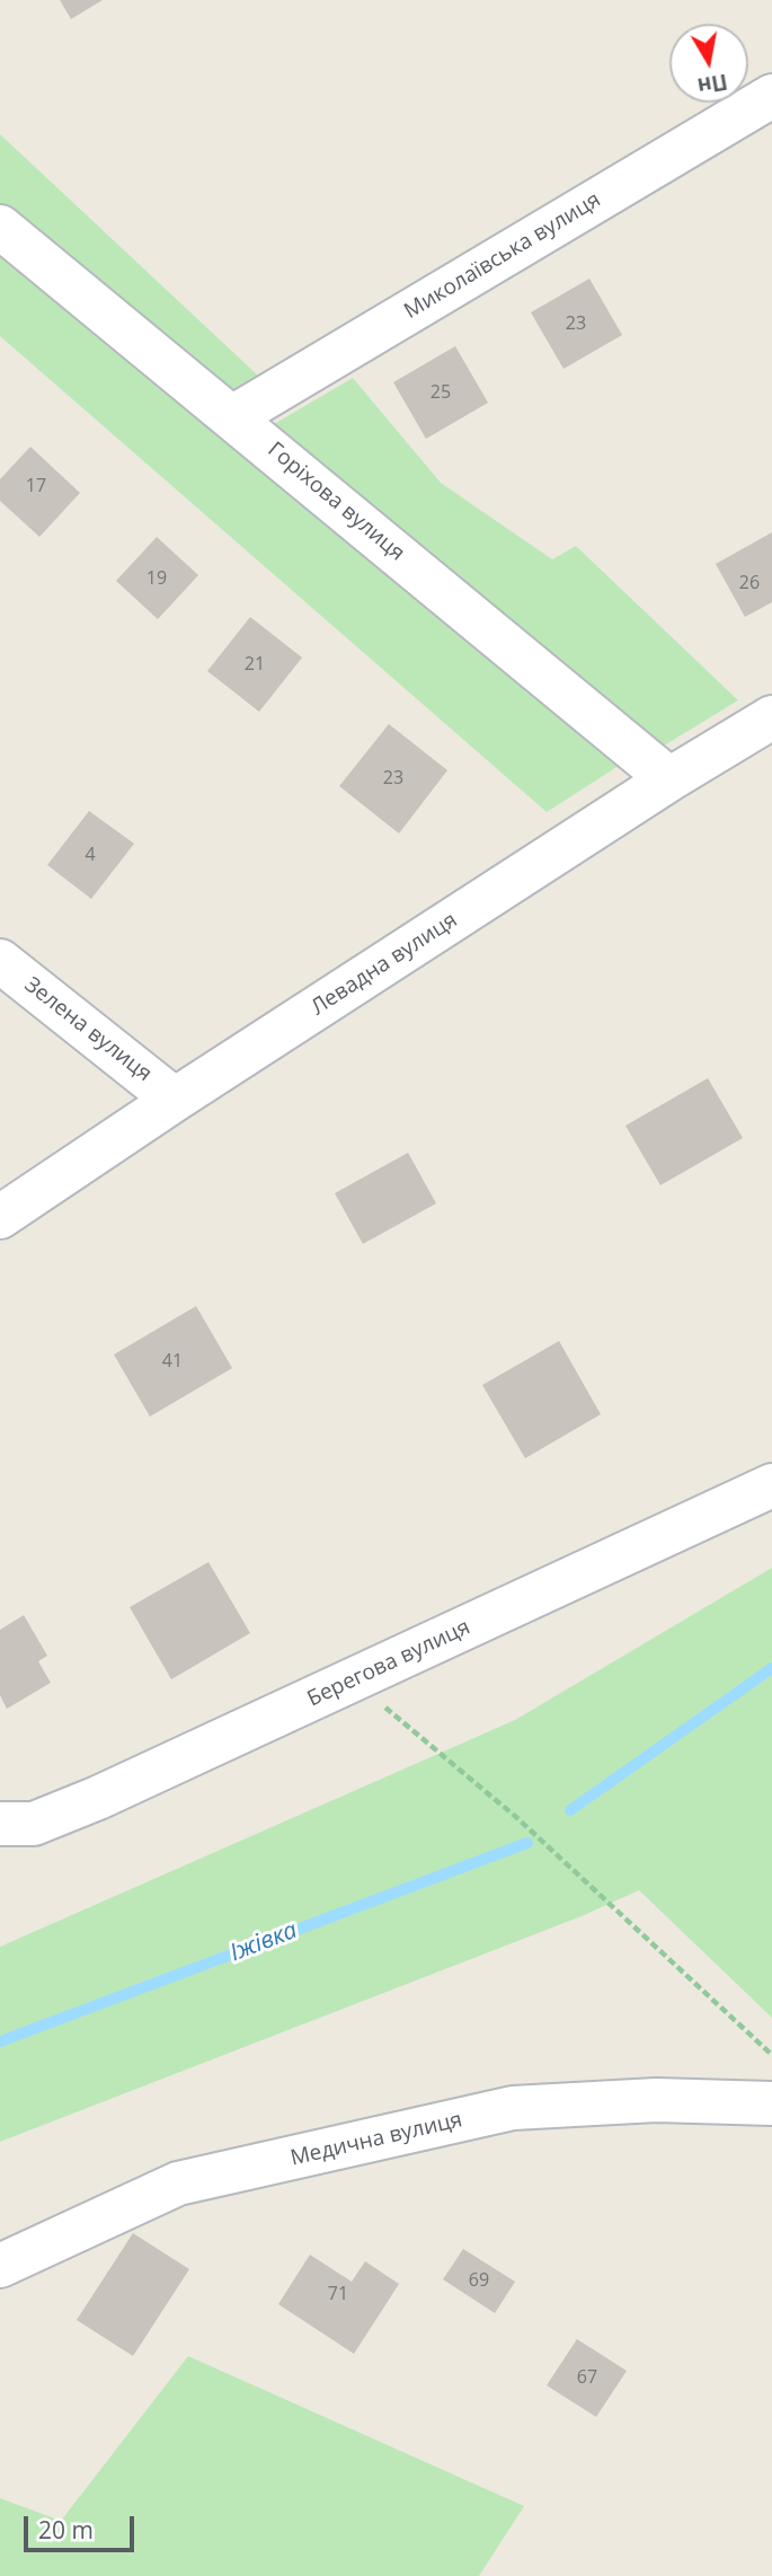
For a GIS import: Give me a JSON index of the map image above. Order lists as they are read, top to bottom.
{
  "streets": {
    "street": [
      "Миколаївська вулиця",
      "Горіхова вулиця",
      "Левадна вулиця",
      "Зелена вулиця",
      "Берегова вулиця",
      "Медична вулиця"
    ]
  },
  "crossings": [
    ["Миколаївська вулиця", "Горіхова вулиця"],
    ["Горіхова вулиця", "Левадна вулиця"],
    ["Левадна вулиця", "Зелена вулиця"]
  ],
  "water": ["Іжівка"],
  "house_numbers": [
    "23",
    "25",
    "17",
    "19",
    "26",
    "21",
    "23",
    "4",
    "41",
    "69",
    "71",
    "67"
  ],
  "scale_bar": "20 m",
  "north": "bottom"
}
